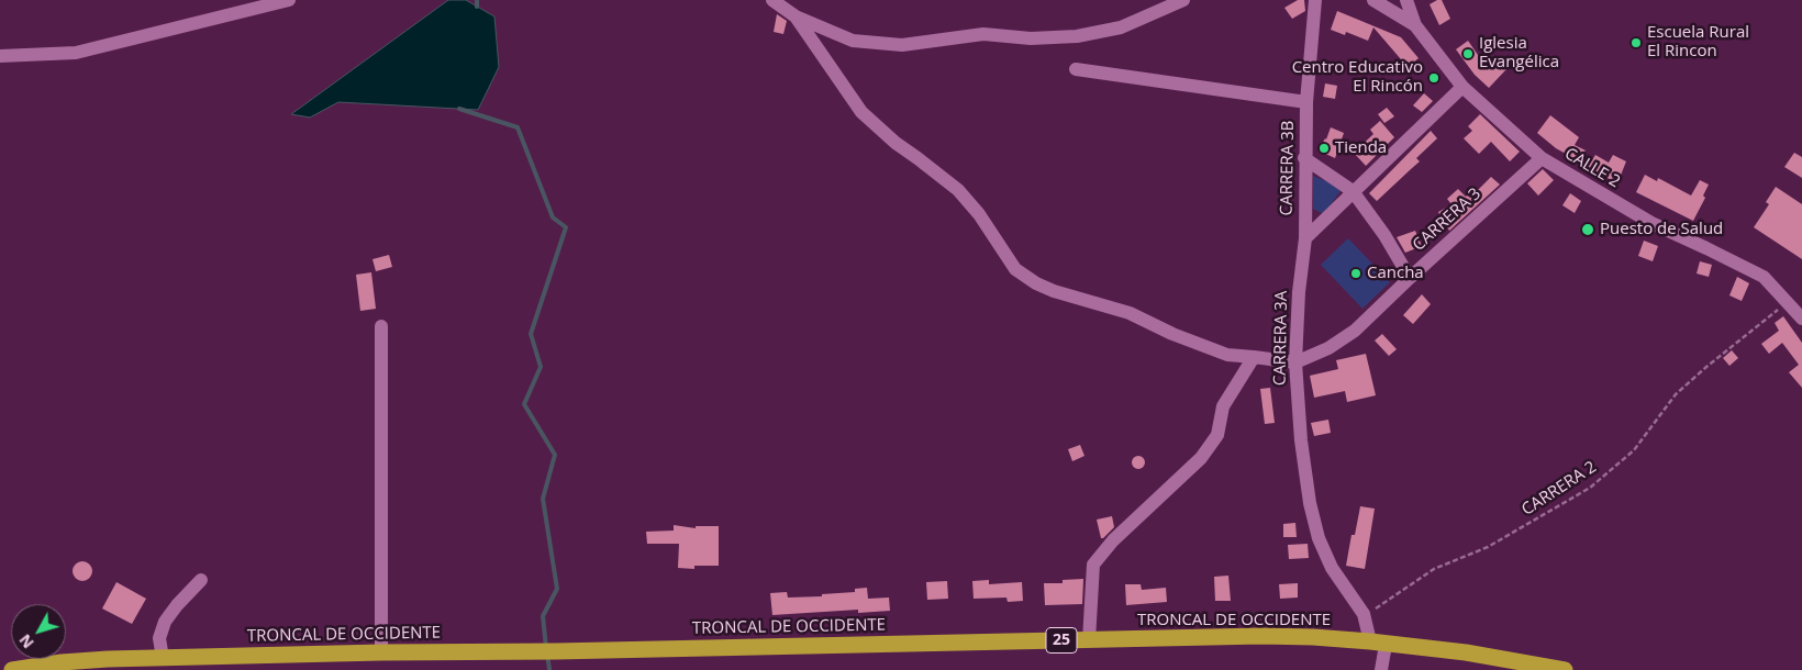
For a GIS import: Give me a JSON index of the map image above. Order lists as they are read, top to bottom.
{
  "streets": {
    "highway": ["TRONCAL DE OCCIDENTE", "25"],
    "street": [
      "CARRERA 3B",
      "CALLE 2",
      "CARRERA 3",
      "CARRERA 3A"
    ],
    "path": ["CARRERA 2"]
  },
  "crossings": [
    ["CARRERA 3B", "CARRERA 3A"],
    ["CALLE 2", "CARRERA 3"],
    ["CALLE 2", "CARRERA 2"],
    ["CARRERA 3", "CARRERA 3A"],
    ["CARRERA 3A", "CARRERA 2"],
    ["CARRERA 3A", "TRONCAL DE OCCIDENTE"]
  ],
  "places": [
    "Escuela Rural El Rincon",
    "Iglesia Evangélica",
    "Centro Educativo El Rincón",
    "Tienda",
    "Puesto de Salud",
    "Cancha"
  ],
  "north": "bottom left"
}
